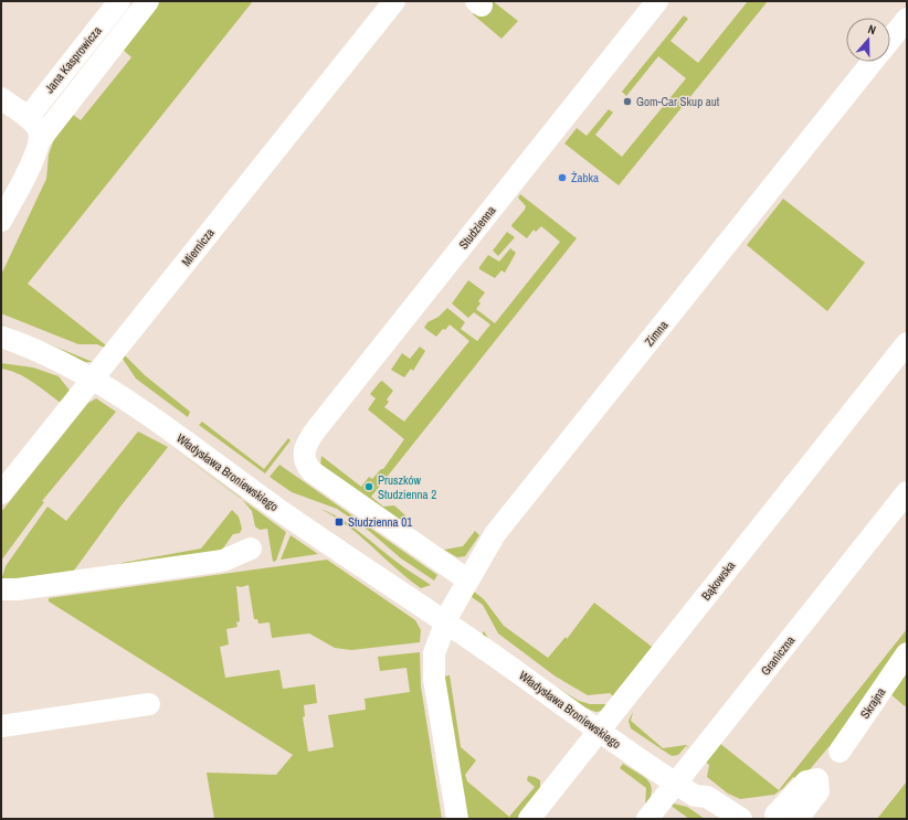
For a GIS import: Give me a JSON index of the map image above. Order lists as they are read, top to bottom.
{
  "streets": {
    "street": [
      "Jana Kasprowicza",
      "Studzienna",
      "Miernicza",
      "Zimna",
      "Władysława Broniewskiego",
      "Bąkowska",
      "Graniczna",
      "Skrajna"
    ]
  },
  "crossings": [
    ["Studzienna", "Zimna"],
    ["Miernicza", "Władysława Broniewskiego"],
    ["Zimna", "Władysława Broniewskiego"],
    ["Władysława Broniewskiego", "Bąkowska"],
    ["Władysława Broniewskiego", "Graniczna"]
  ],
  "places": {
    "other": ["Gom-Car Skup aut", "Żabka", "Pruszków Studzienna 2"],
    "transit": ["Studzienna 01"]
  },
  "north": "top"
}
